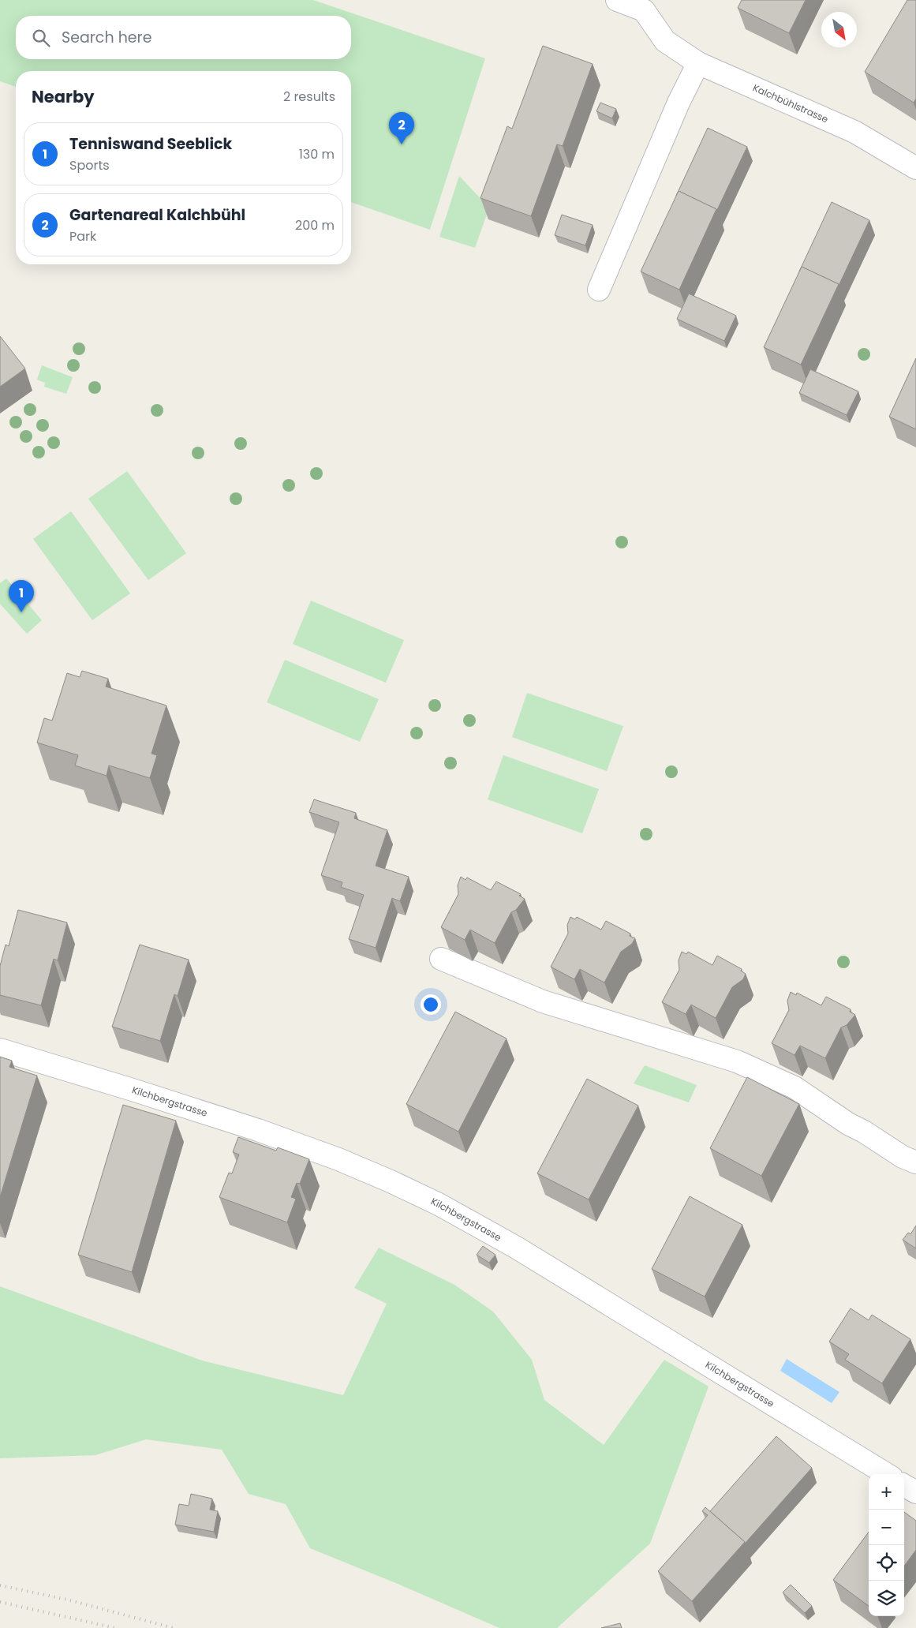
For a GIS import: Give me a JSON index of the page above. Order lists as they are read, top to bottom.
{
  "streets": {
    "street": ["Kalchbühlstrasse", "Kilchbergstrasse"]
  },
  "north": "bottom right",
  "page": {
    "search": "Search here",
    "heading": ["Nearby", "2 results"],
    "pins": ["2", "1"],
    "list": [
      {
        "mark": "1",
        "name": "Tenniswand Seeblick",
        "note": "Sports",
        "value": "130 m"
      },
      {
        "mark": "2",
        "name": "Gartenareal Kalchbühl",
        "note": "Park",
        "value": "200 m"
      }
    ],
    "map_buttons": ["+", "−"]
  }
}
